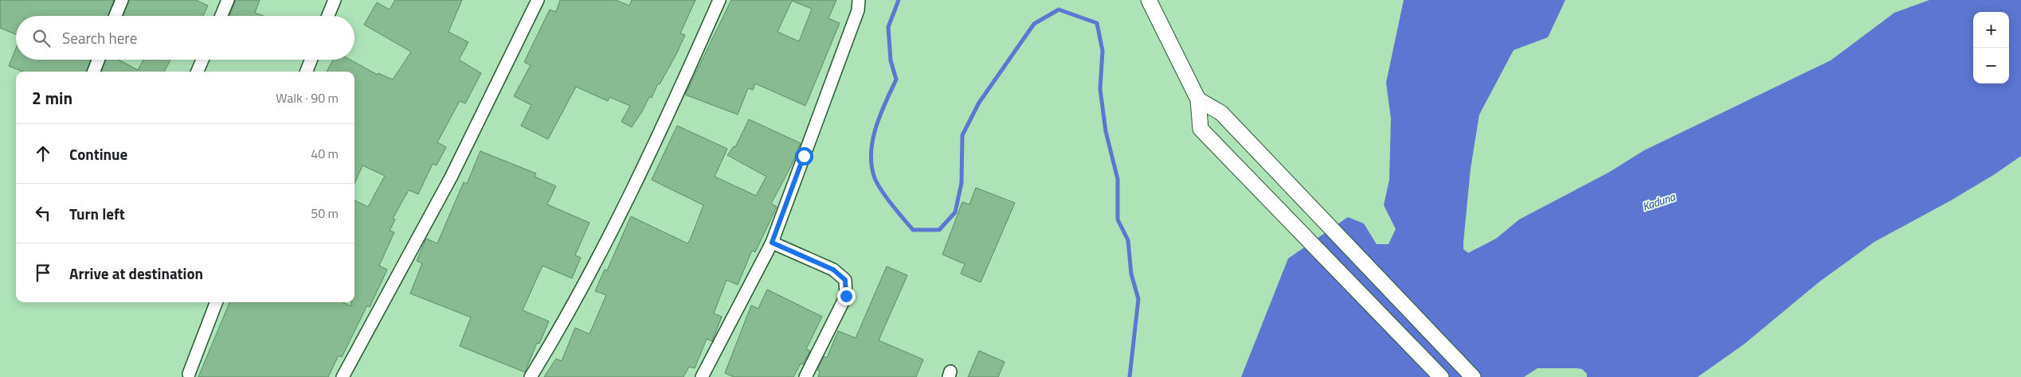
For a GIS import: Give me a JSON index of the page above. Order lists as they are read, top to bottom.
{
  "water": ["Kaduna"],
  "page": {
    "map_buttons": ["+", "−"],
    "search": "Search here",
    "heading": ["2 min", "Walk · 90 m"],
    "list": [
      ["Continue", "40 m"],
      ["Turn left", "50 m"],
      "Arrive at destination"
    ]
  }
}
